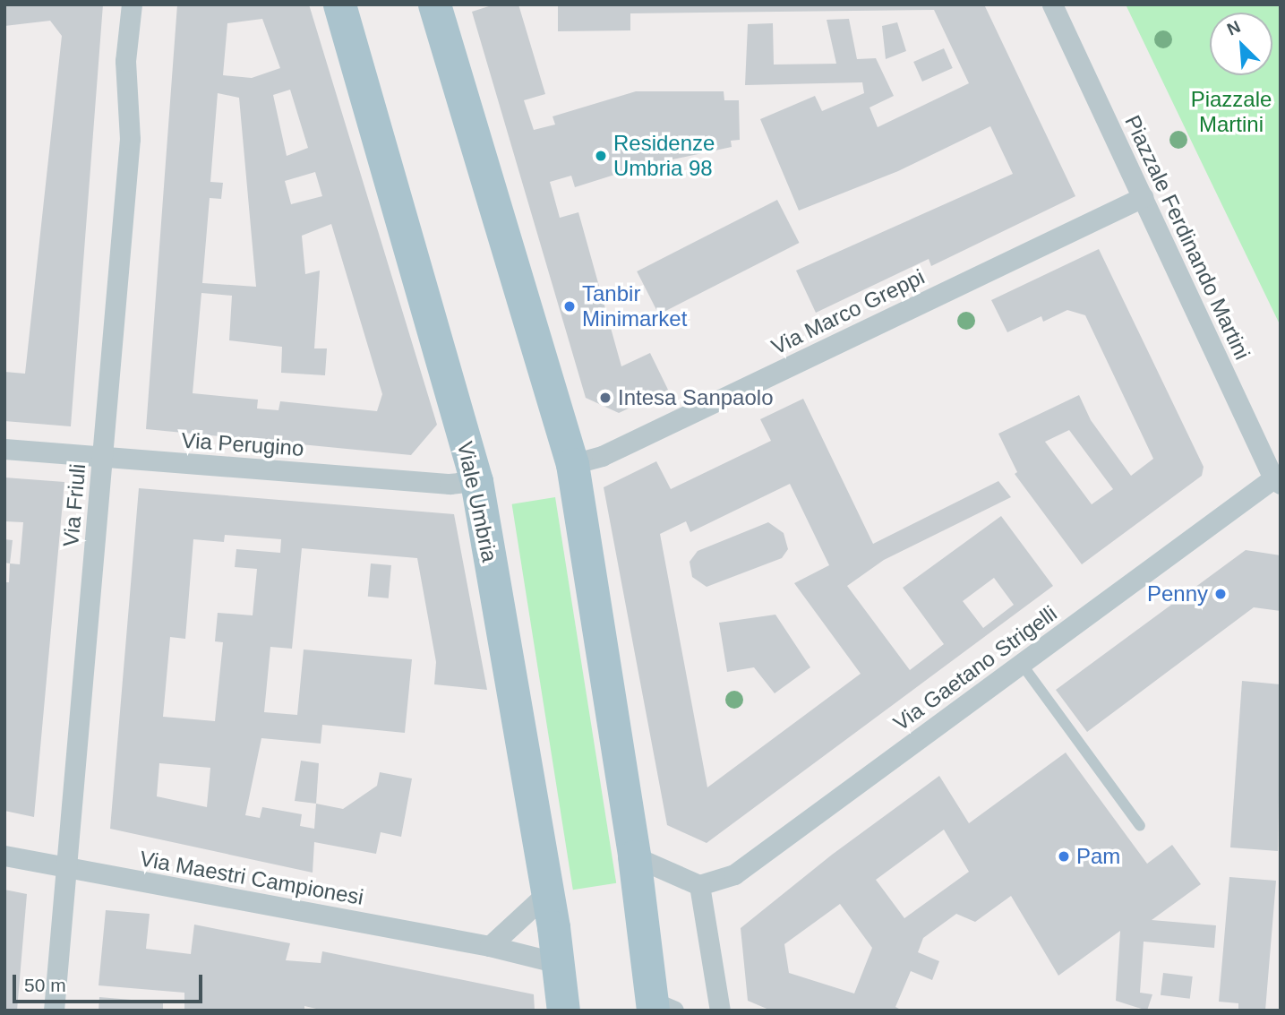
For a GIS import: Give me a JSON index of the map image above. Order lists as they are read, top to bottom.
{
  "streets": {
    "main road": ["Viale Umbria"],
    "street": [
      "Piazzale Ferdinando Martini",
      "Via Marco Greppi",
      "Via Perugino",
      "Via Friuli",
      "Via Gaetano Strigelli",
      "Via Maestri Campionesi"
    ]
  },
  "crossings": [
    ["Piazzale Ferdinando Martini", "Via Marco Greppi"],
    ["Piazzale Ferdinando Martini", "Via Gaetano Strigelli"],
    ["Via Perugino", "Viale Umbria"],
    ["Via Perugino", "Via Friuli"],
    ["Viale Umbria", "Via Maestri Campionesi"],
    ["Via Friuli", "Via Maestri Campionesi"]
  ],
  "parks": ["Piazzale Martini"],
  "places": [
    "Residenze Umbria 98",
    "Tanbir Minimarket",
    "Intesa Sanpaolo",
    "Penny",
    "Pam"
  ],
  "scale_bar": "50 m",
  "north": "top left"
}
